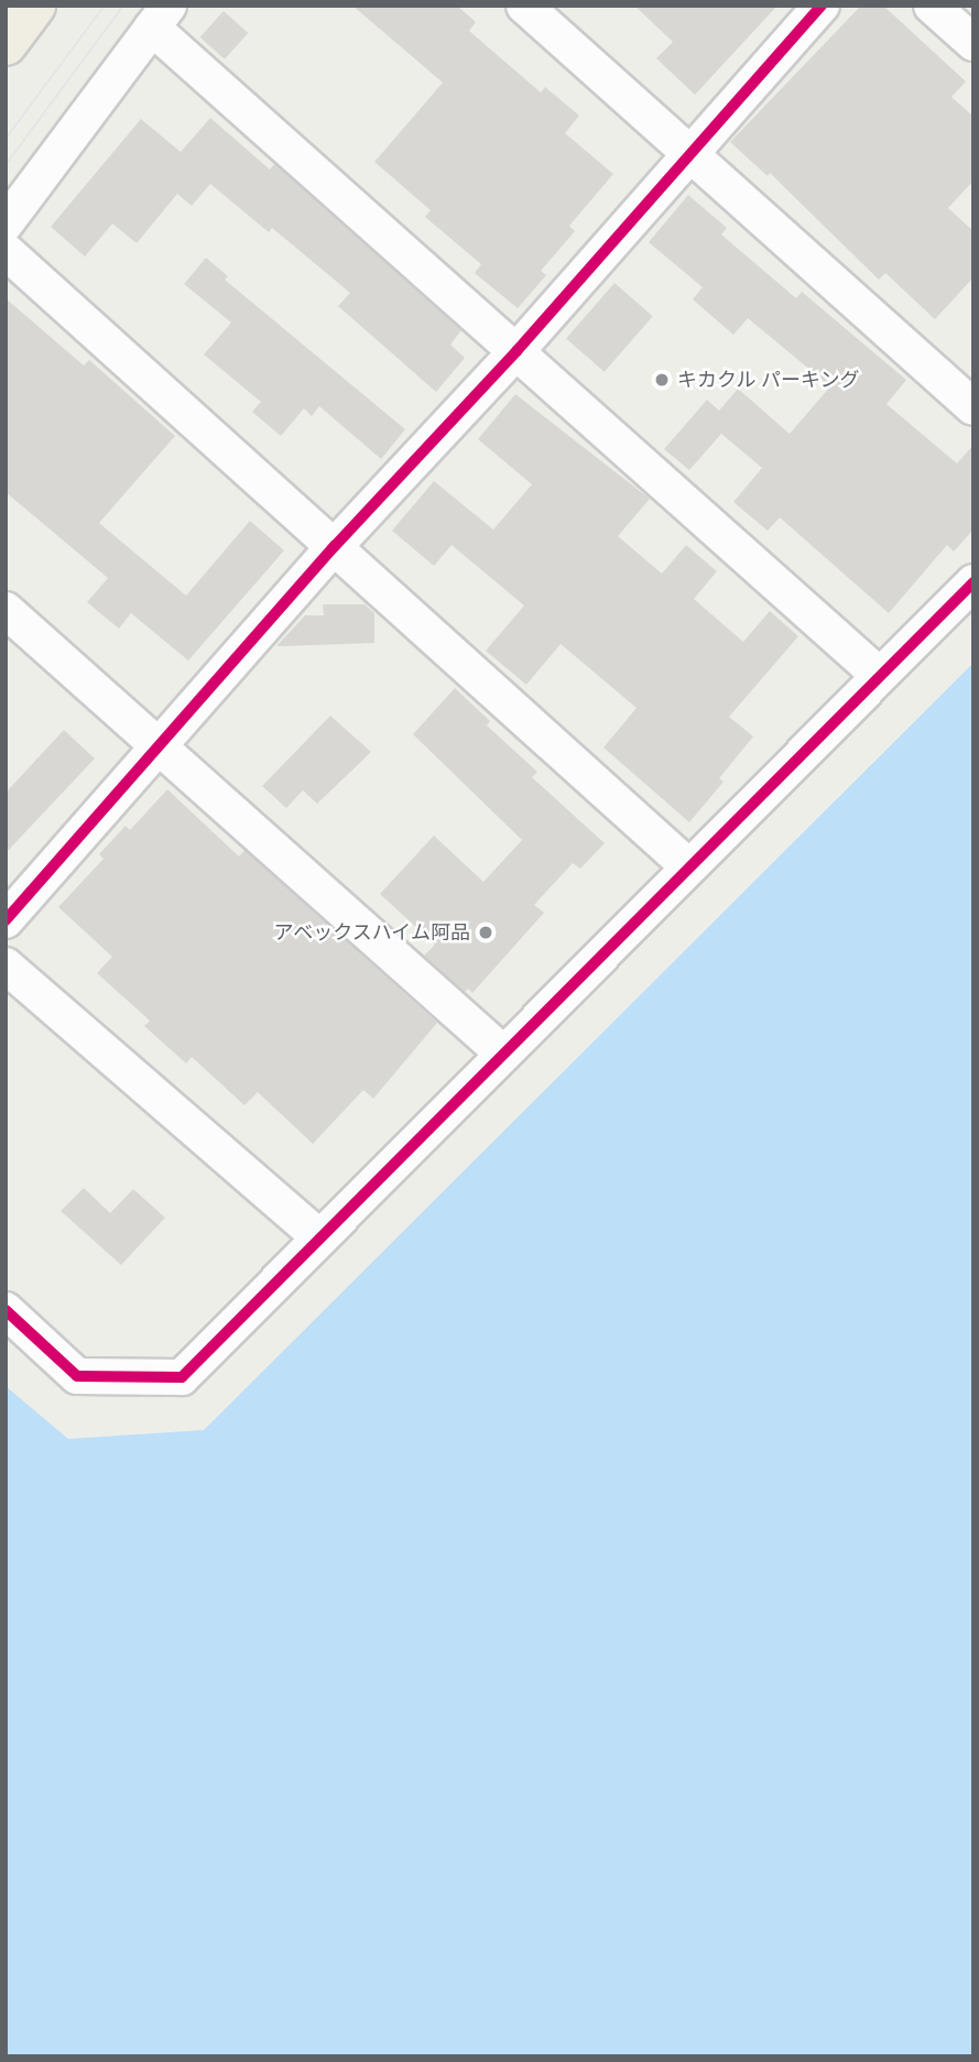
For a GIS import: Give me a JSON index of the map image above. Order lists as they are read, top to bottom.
{
  "places": ["キカクル パーキング", "アベックスハイム阿品"]
}
